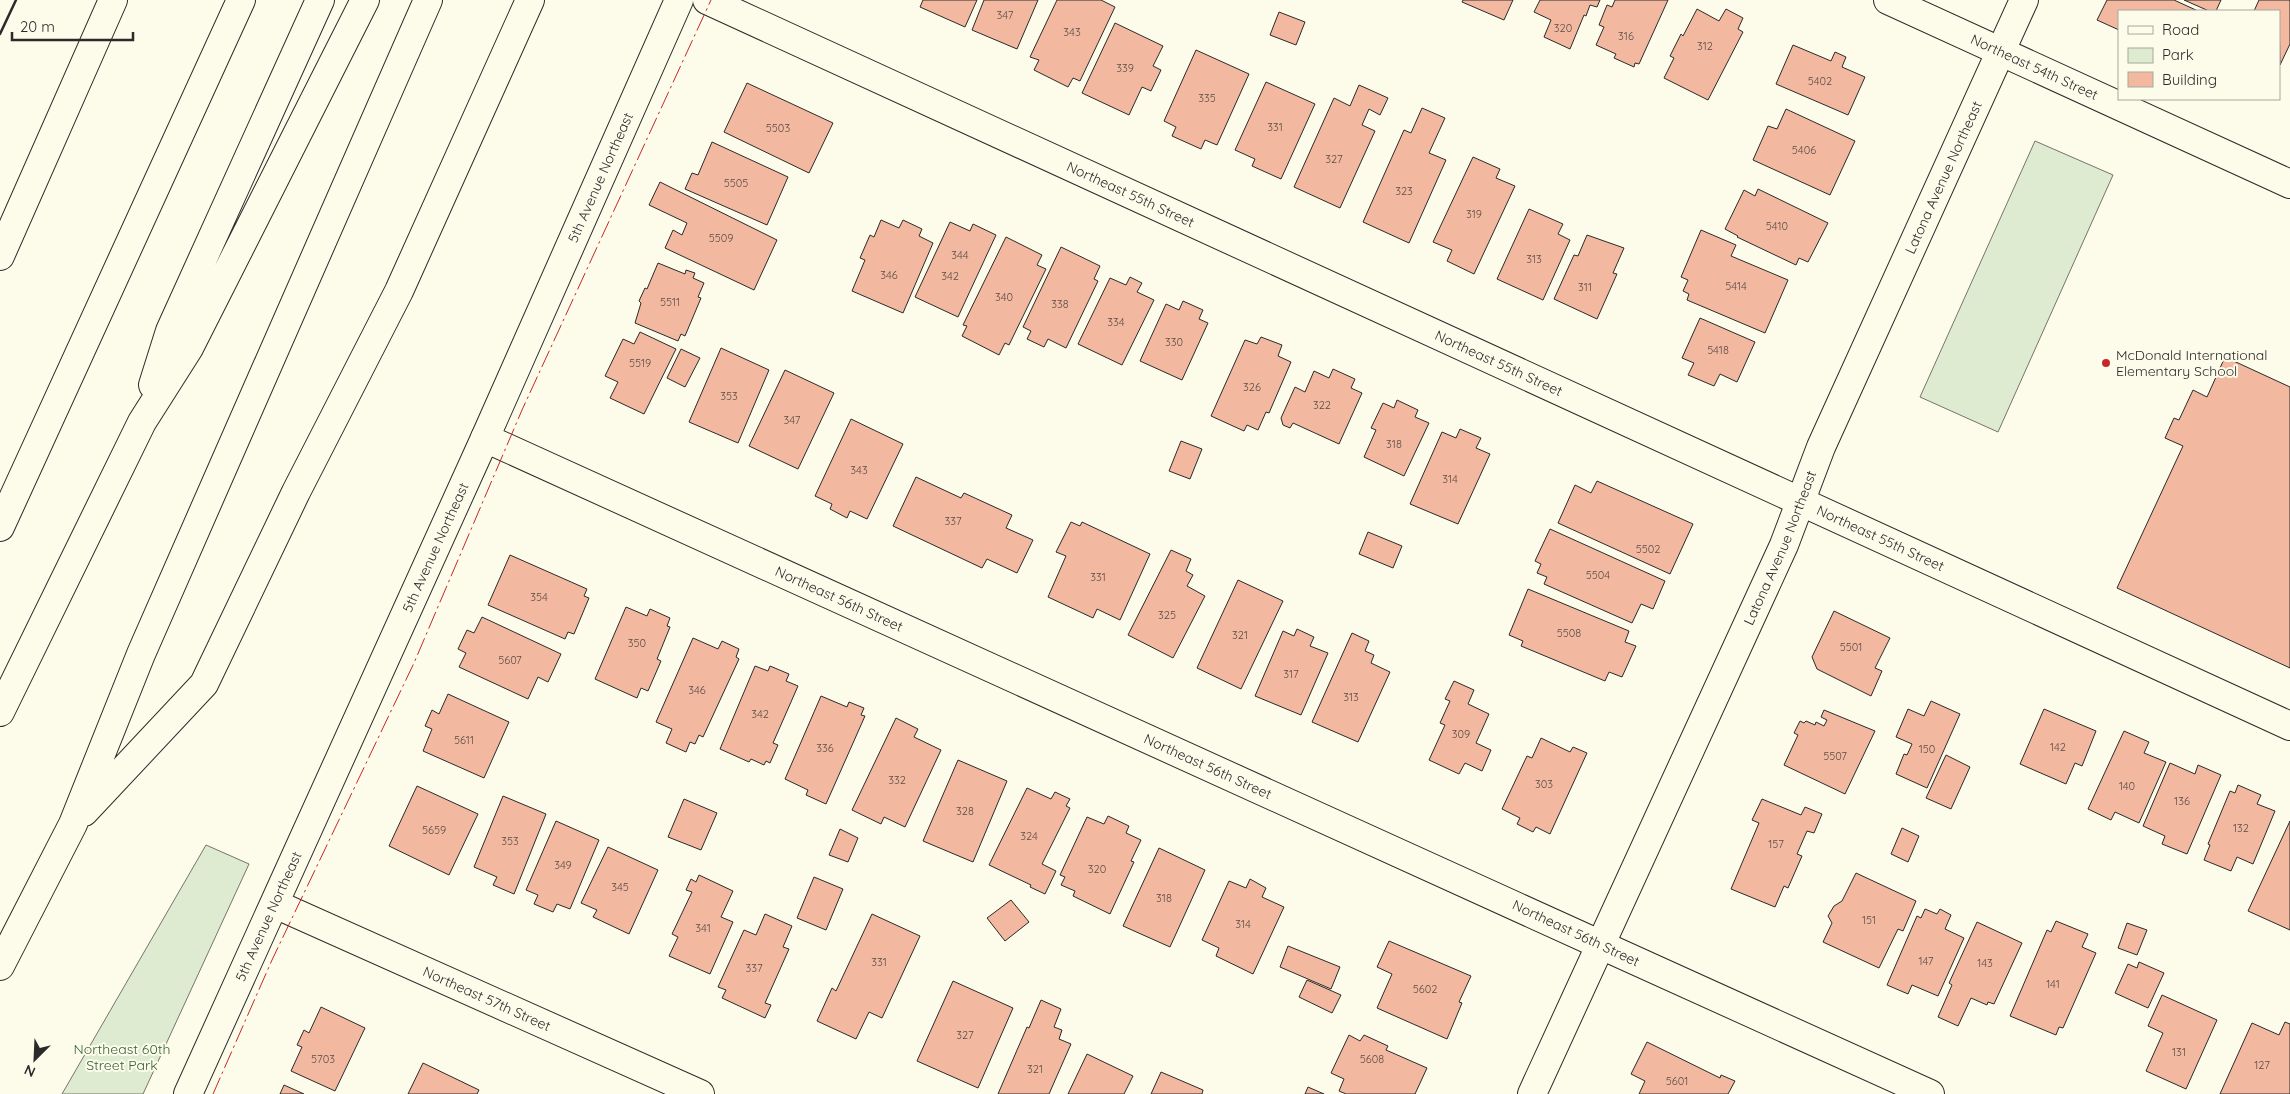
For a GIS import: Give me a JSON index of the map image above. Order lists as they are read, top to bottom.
{
  "streets": {
    "main road": [
      "Northeast 54th Street",
      "5th Avenue Northeast",
      "Latona Avenue Northeast",
      "Northeast 55th Street",
      "Northeast 56th Street",
      "Northeast 57th Street"
    ]
  },
  "crossings": [
    ["Northeast 54th Street", "Latona Avenue Northeast"],
    ["5th Avenue Northeast", "Northeast 56th Street"],
    ["5th Avenue Northeast", "Northeast 57th Street"],
    ["Latona Avenue Northeast", "Northeast 55th Street"],
    ["Latona Avenue Northeast", "Northeast 56th Street"]
  ],
  "parks": ["Northeast 60th Street Park"],
  "places": ["McDonald International Elementary School"],
  "house_numbers": [
    "347",
    "320",
    "343",
    "316",
    "312",
    "339",
    "5402",
    "335",
    "331",
    "5503",
    "5406",
    "327",
    "5505",
    "323",
    "319",
    "5410",
    "5509",
    "344",
    "313",
    "346",
    "342",
    "5414",
    "311",
    "340",
    "5511",
    "338",
    "334",
    "330",
    "5418",
    "5519",
    "326",
    "353",
    "322",
    "347",
    "318",
    "343",
    "314",
    "337",
    "5502",
    "5504",
    "331",
    "354",
    "325",
    "5508",
    "321",
    "350",
    "5501",
    "5607",
    "317",
    "346",
    "313",
    "342",
    "309",
    "5611",
    "142",
    "336",
    "150",
    "5507",
    "332",
    "303",
    "140",
    "136",
    "328",
    "132",
    "5659",
    "324",
    "353",
    "157",
    "349",
    "320",
    "345",
    "318",
    "151",
    "314",
    "341",
    "147",
    "331",
    "143",
    "337",
    "141",
    "5602",
    "327",
    "131",
    "5703",
    "5608",
    "127",
    "321",
    "5601"
  ],
  "legend": ["Road", "Park", "Building"],
  "scale_bar": "20 m",
  "north": "bottom left"
}
